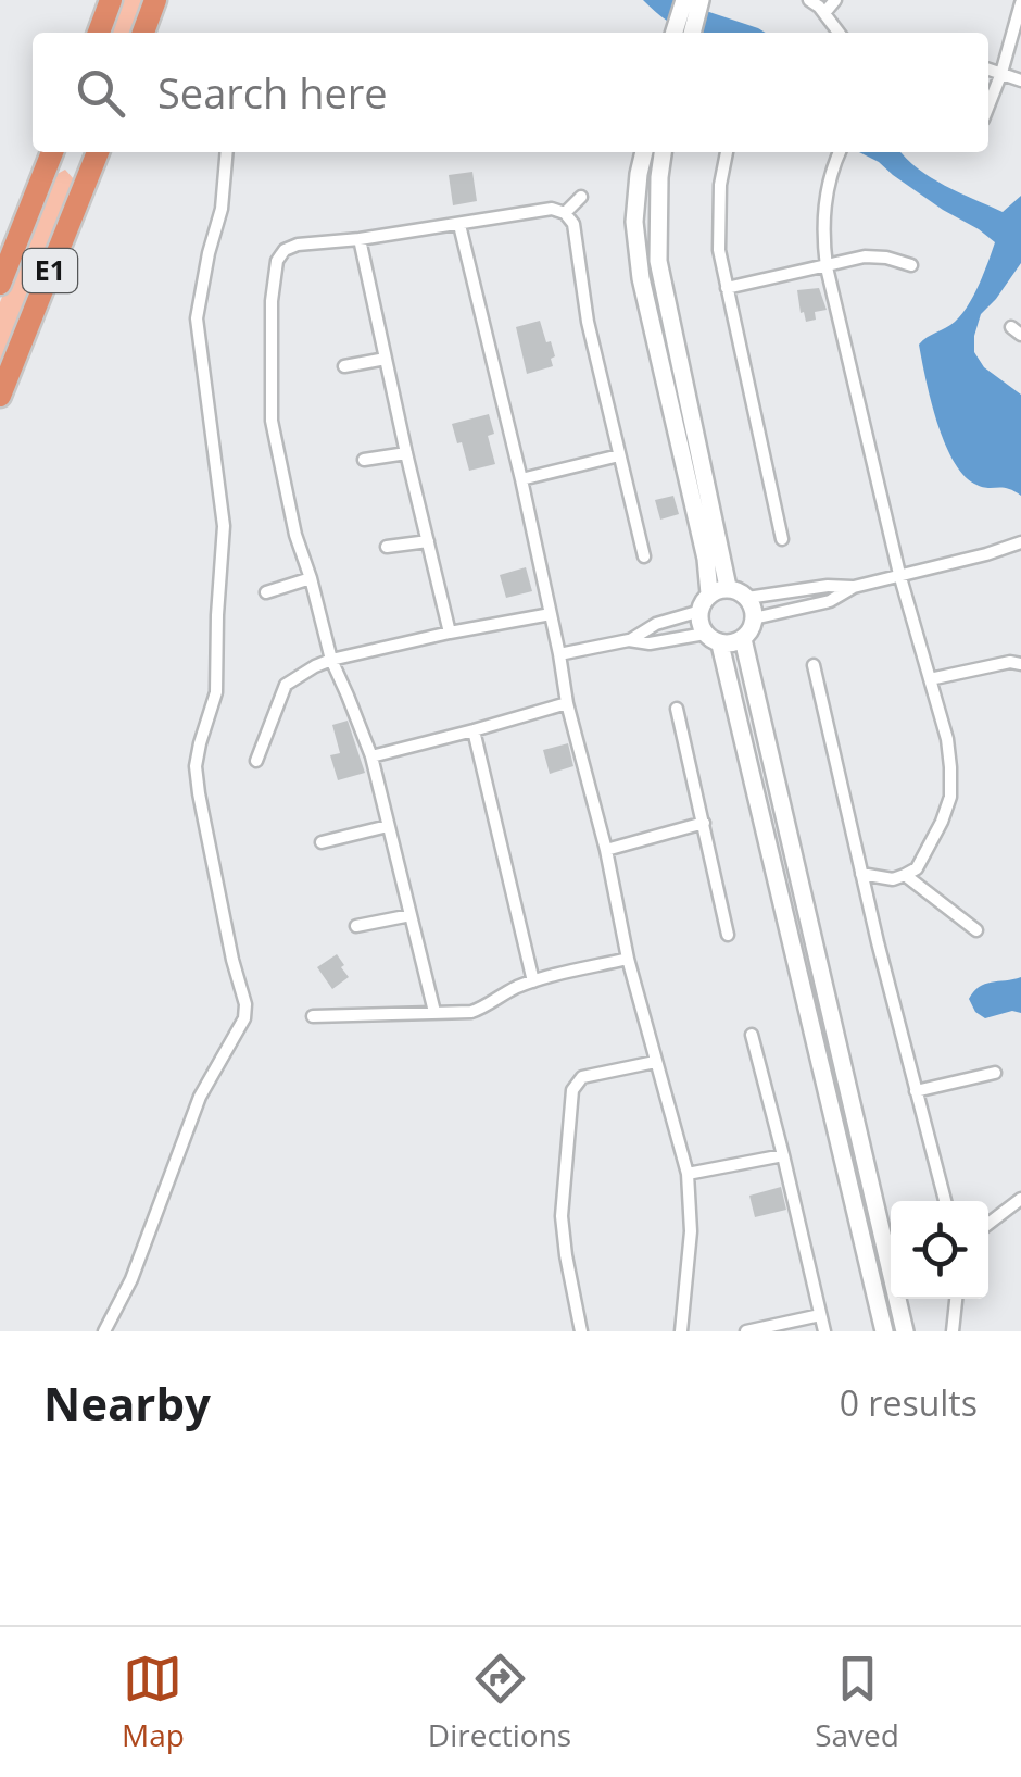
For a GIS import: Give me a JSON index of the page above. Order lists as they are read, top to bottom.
{
  "streets": {
    "highway": ["E1"]
  },
  "page": {
    "search": "Search here",
    "heading": ["Nearby", "0 results"],
    "nav": ["Map", "Directions", "Saved"]
  }
}
